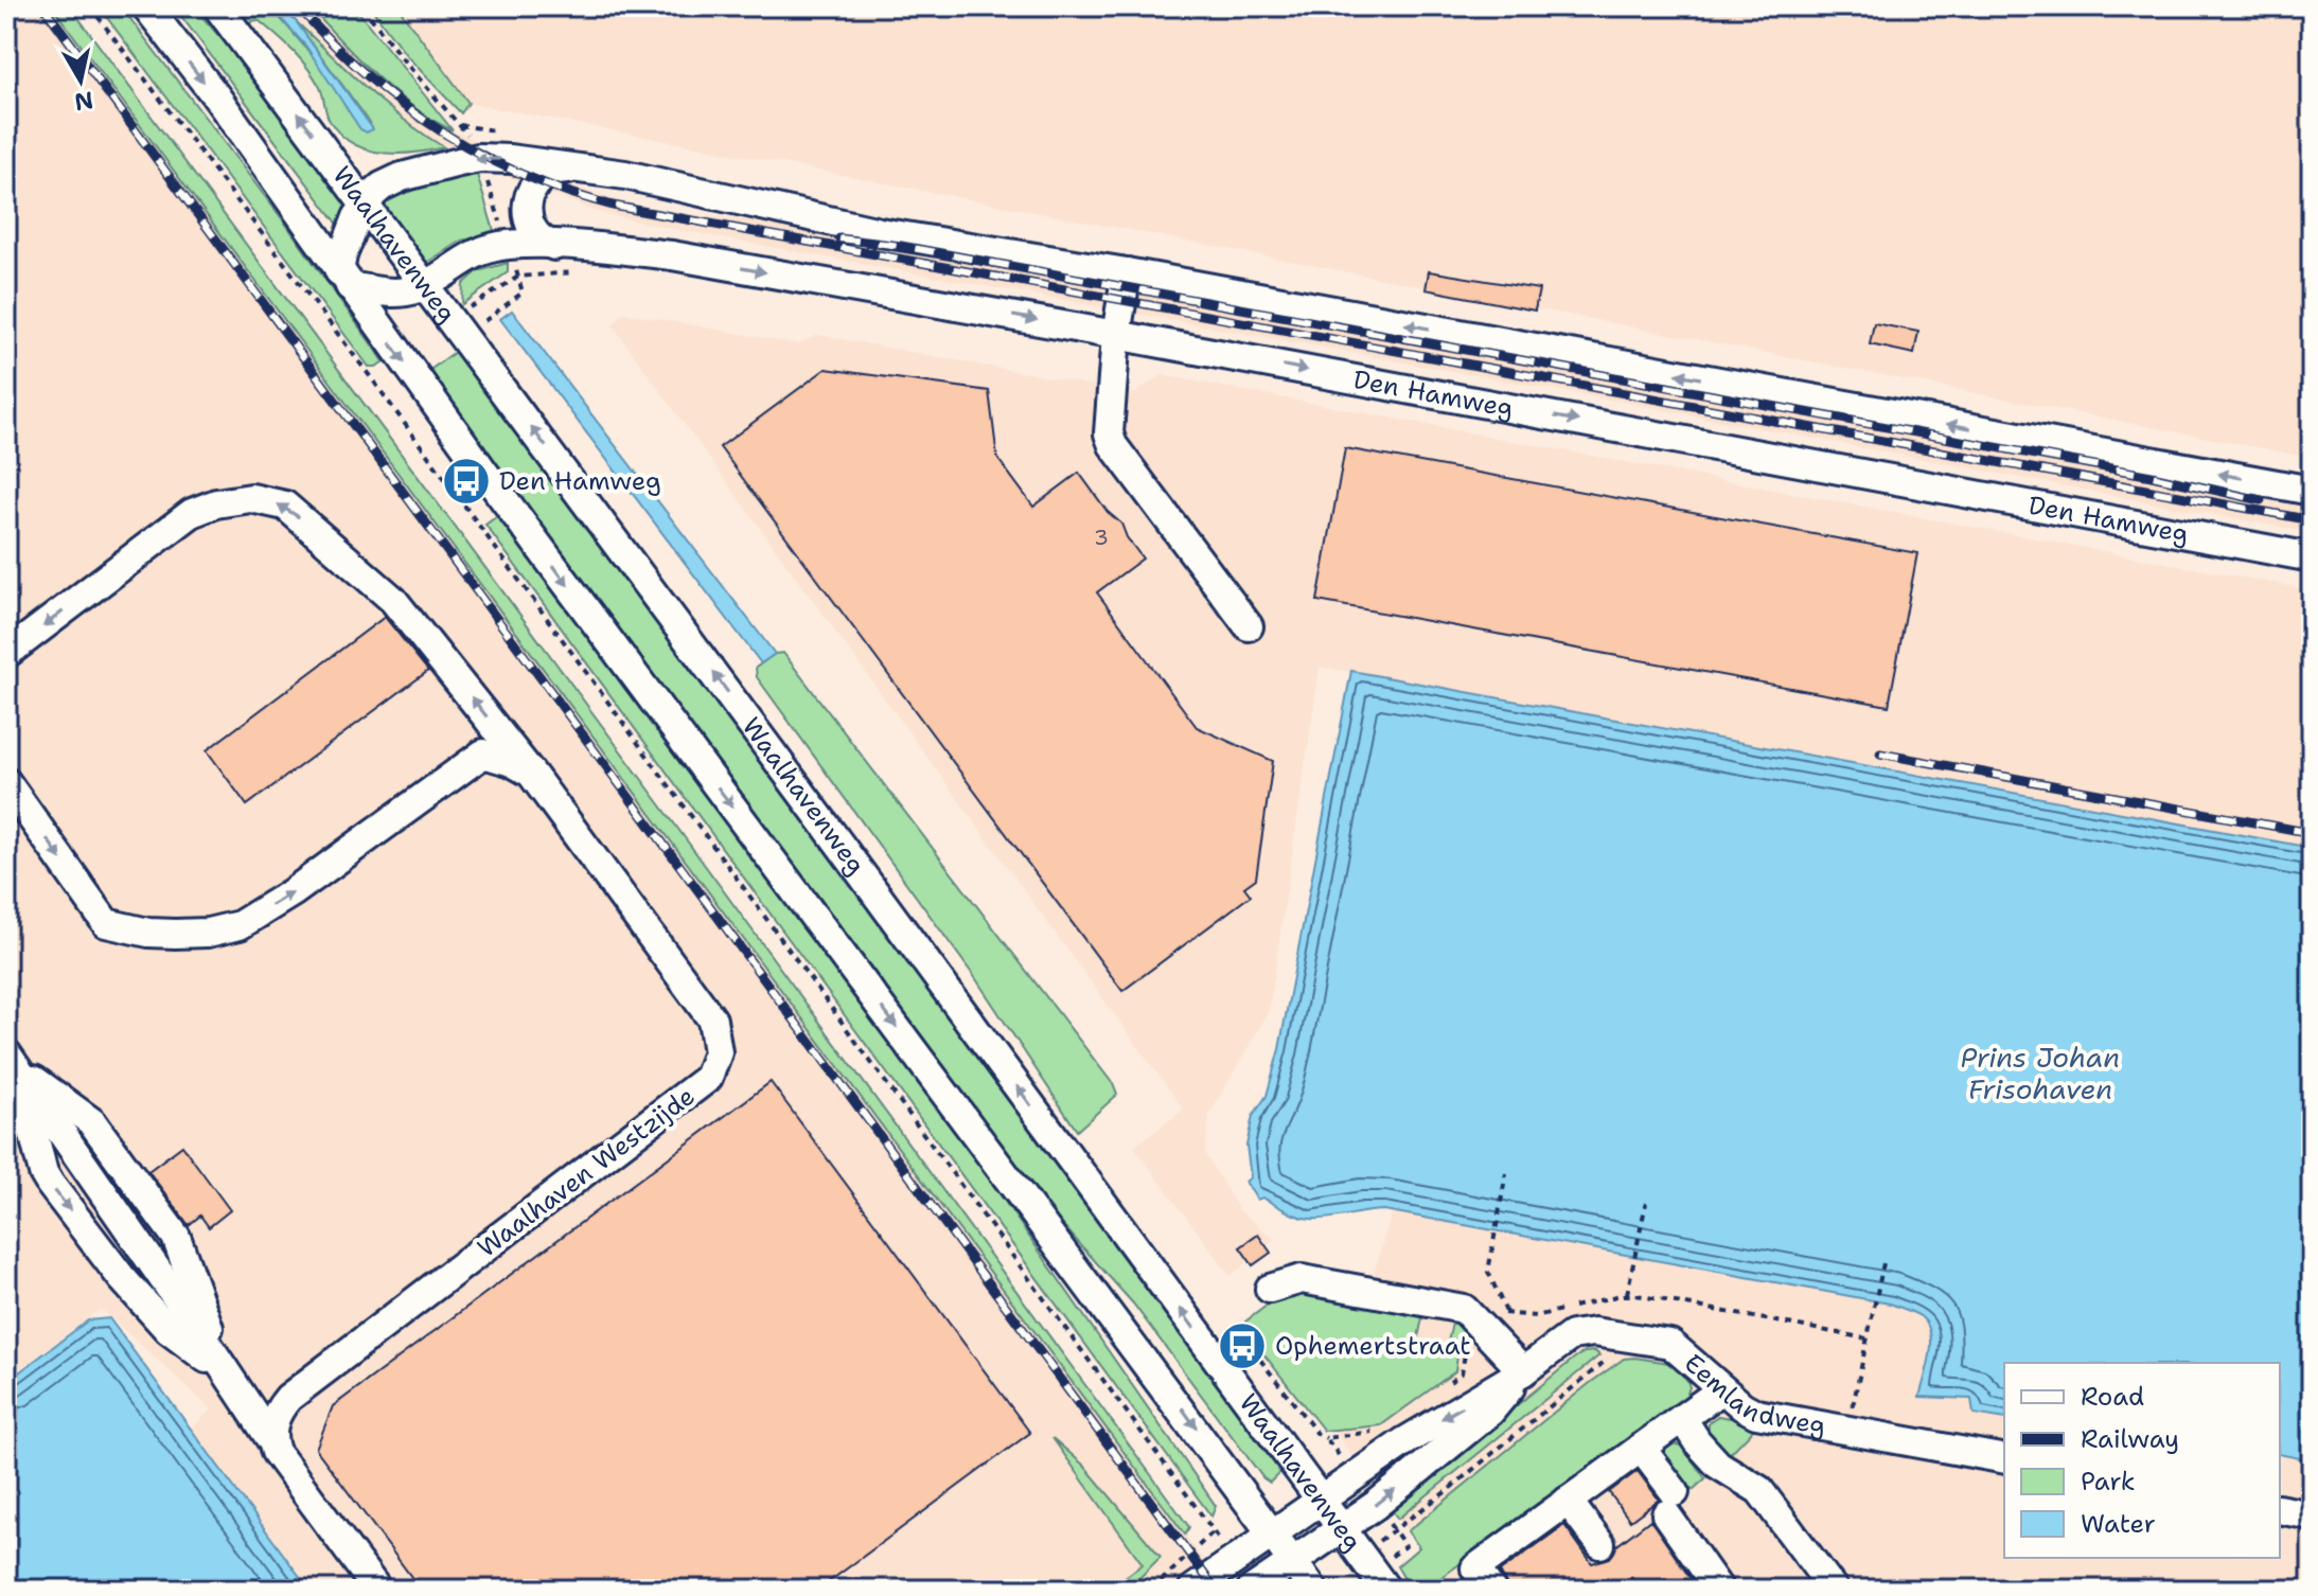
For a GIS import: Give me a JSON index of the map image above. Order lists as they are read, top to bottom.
{
  "streets": {
    "street": [
      "Waalhavenweg",
      "Den Hamweg",
      "Waalhaven Westzijde",
      "Eemlandweg"
    ]
  },
  "crossings": [
    ["Waalhavenweg", "Den Hamweg"],
    ["Waalhavenweg", "Eemlandweg"]
  ],
  "water": ["Prins Johan Frisohaven"],
  "places": {
    "bus stop": ["Den Hamweg", "Ophemertstraat"]
  },
  "house_numbers": ["3"],
  "legend": [
    "Road",
    "Railway",
    "Park",
    "Water"
  ],
  "north": "bottom"
}
